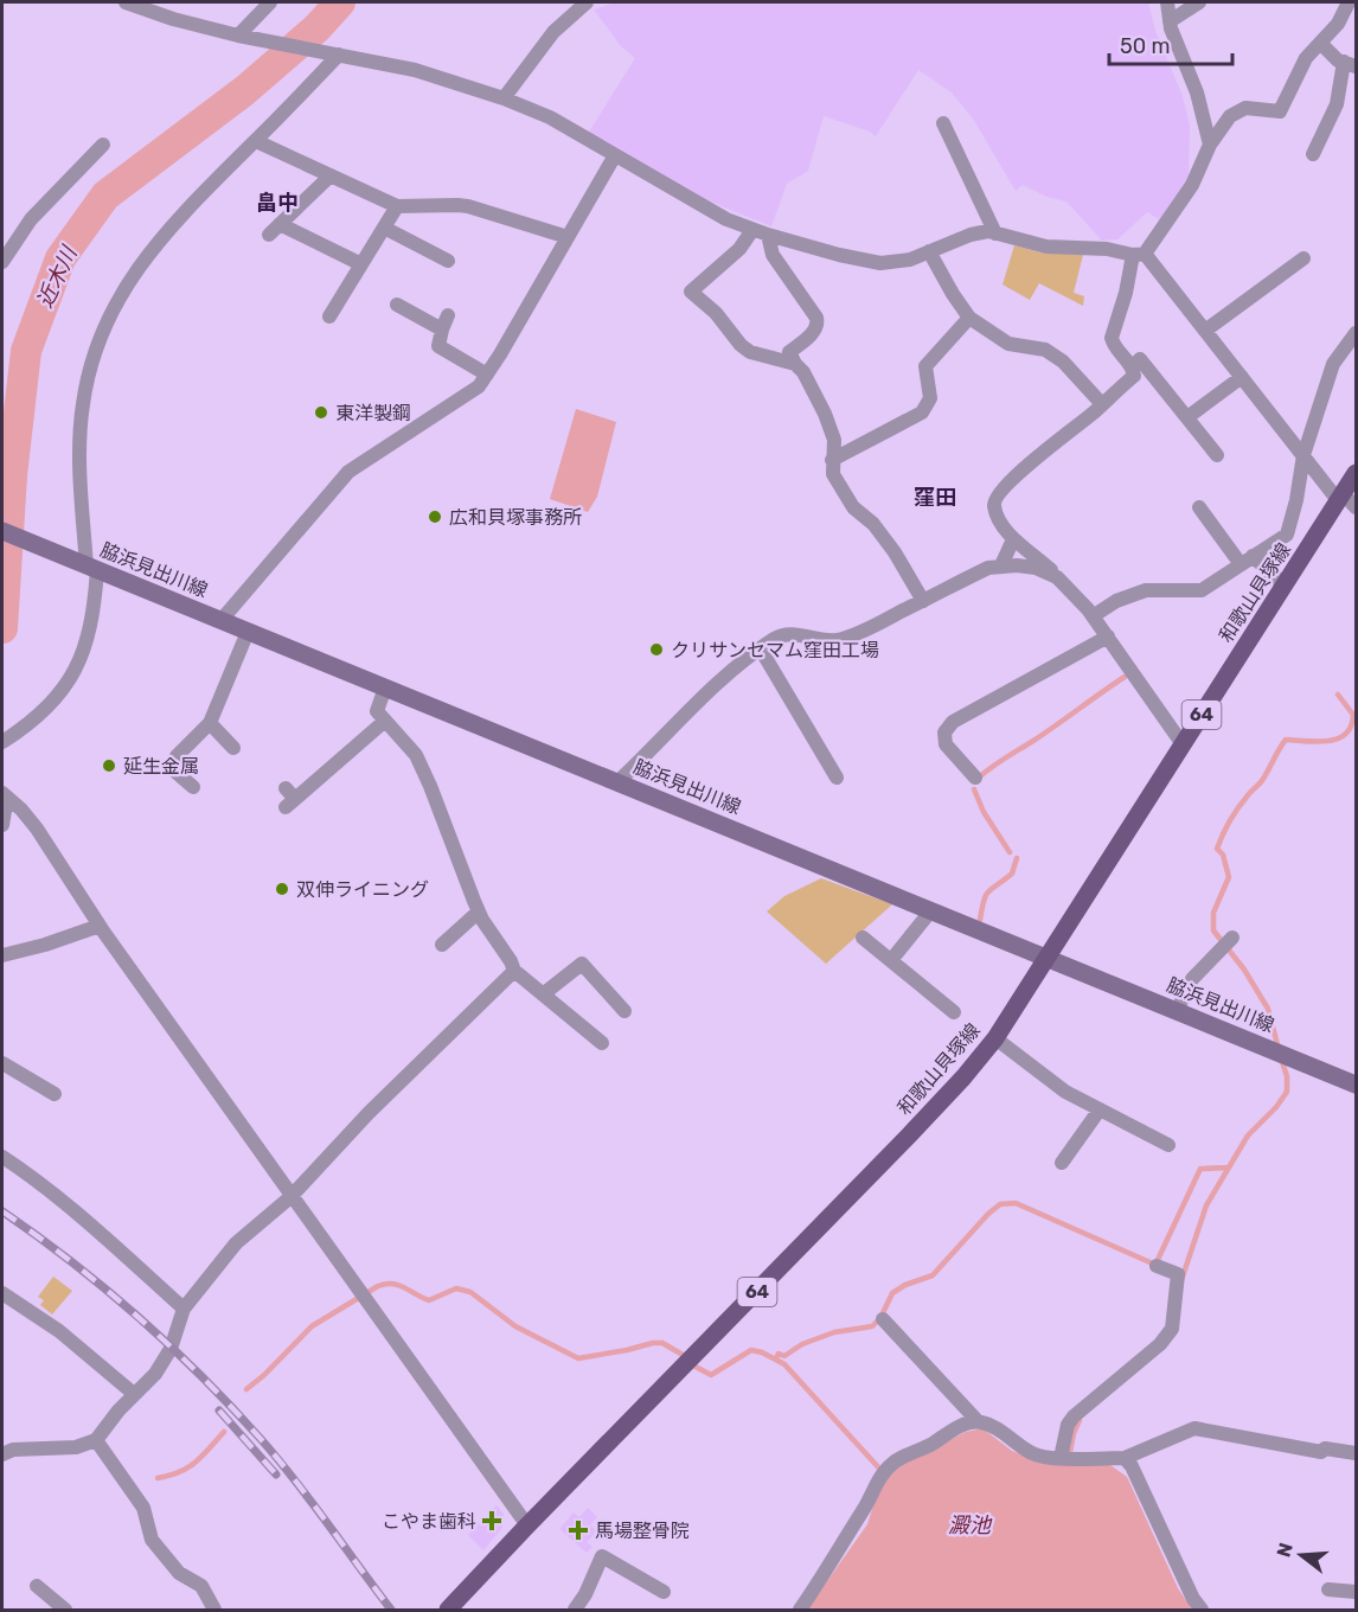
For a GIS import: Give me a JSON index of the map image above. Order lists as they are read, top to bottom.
{
  "streets": {
    "main road": ["和歌山貝塚線", "64"],
    "street": ["脇浜見出川線"]
  },
  "crossings": [
    ["脇浜見出川線", "和歌山貝塚線"]
  ],
  "districts": ["畠中", "窪田"],
  "water": ["近木川", "澱池"],
  "places": {
    "other": [
      "東洋製鋼",
      "広和貝塚事務所",
      "クリサンセマム窪田工場",
      "延生金属",
      "双伸ライニング"
    ],
    "health": ["こやま歯科", "馬場整骨院"]
  },
  "scale_bar": "50 m",
  "north": "left"
}
